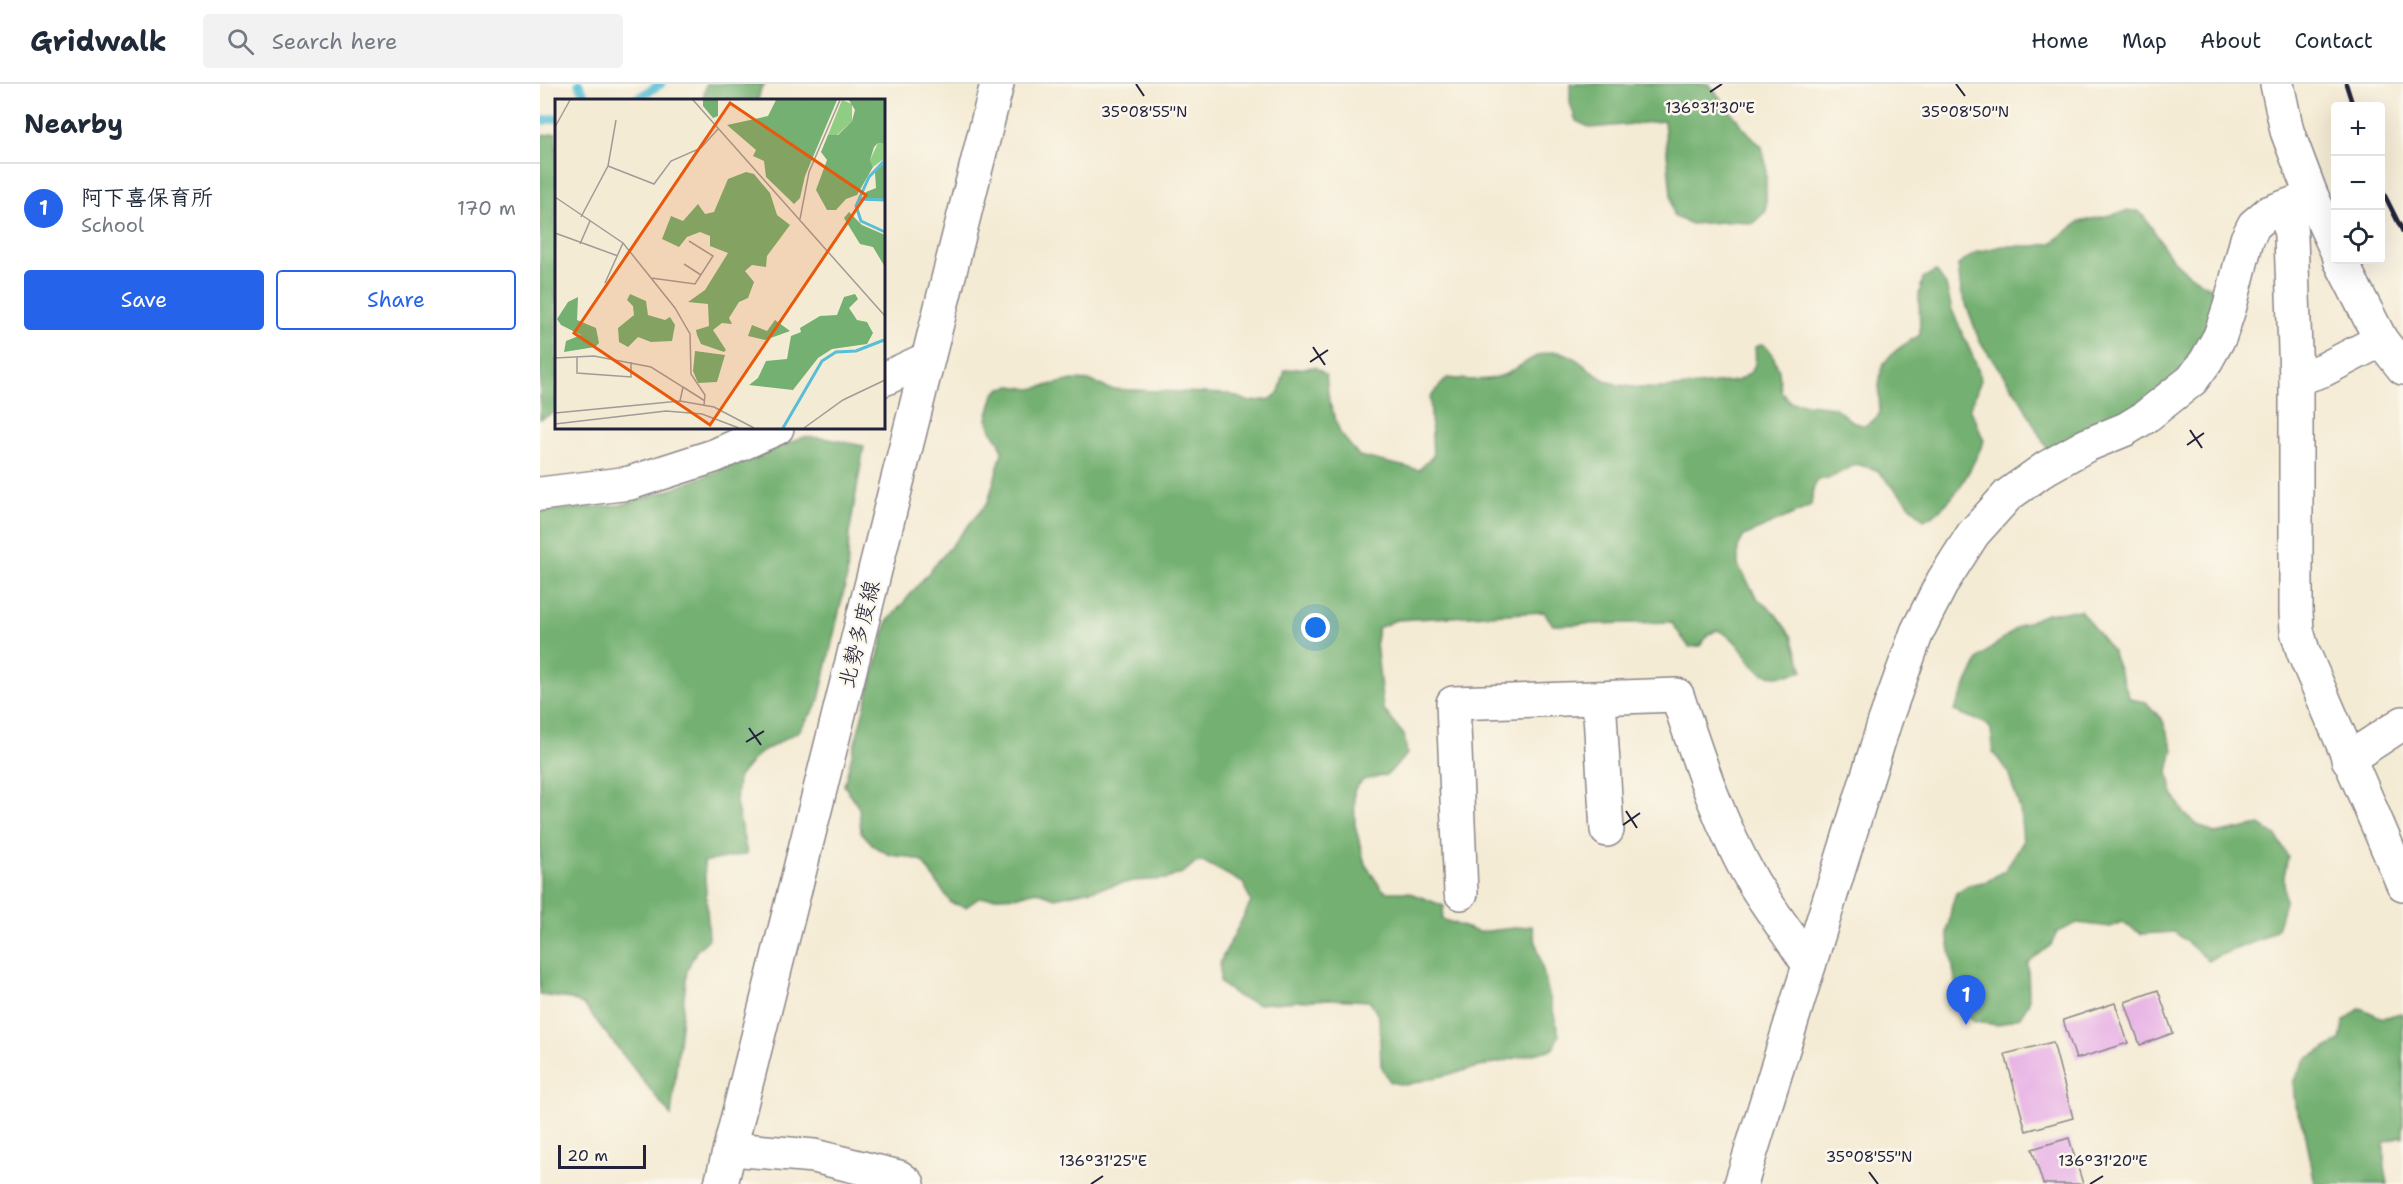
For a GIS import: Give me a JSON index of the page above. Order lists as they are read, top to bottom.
{
  "streets": {
    "street": ["北勢多度線"]
  },
  "scale_bar": "20 m",
  "page": {
    "header": "Gridwalk",
    "search": "Search here",
    "nav": [
      "Home",
      "Map",
      "About",
      "Contact"
    ],
    "heading": "Nearby",
    "map_buttons": ["+", "−"],
    "list": [
      {
        "mark": "1",
        "name": "阿下喜保育所",
        "note": "School",
        "value": "170 m"
      }
    ],
    "buttons": ["Save", "Share"],
    "pins": "1",
    "scale": "20 m"
  },
  "coordinates": [
    "136°31'30\"E",
    "35°08'55\"N",
    "35°08'50\"N",
    "136°31'25\"E",
    "136°31'20\"E"
  ]
}
